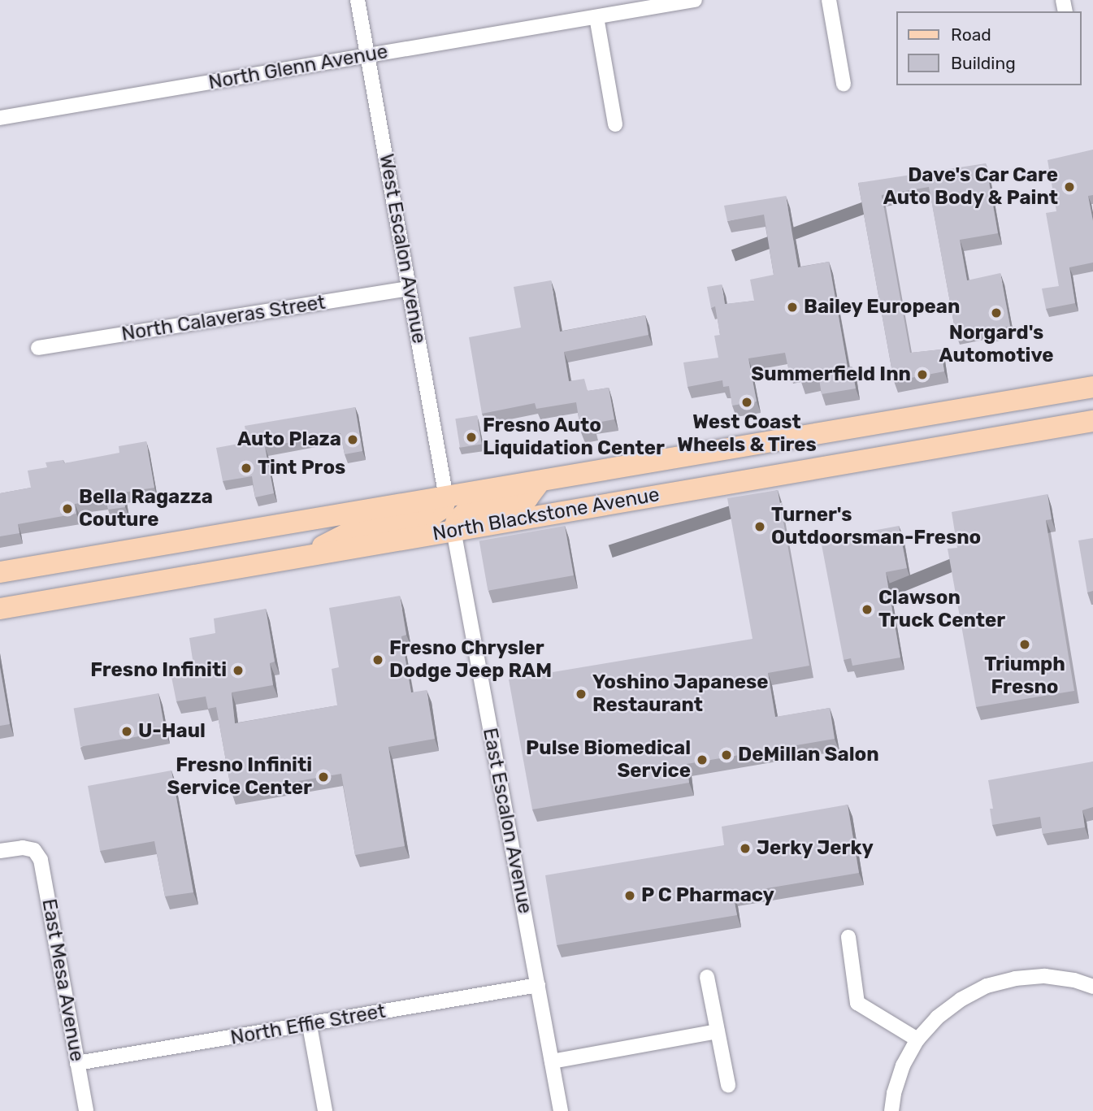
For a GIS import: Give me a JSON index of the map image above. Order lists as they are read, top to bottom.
{
  "streets": {
    "main road": ["North Blackstone Avenue"],
    "street": [
      "North Glenn Avenue",
      "West Escalon Avenue",
      "North Calaveras Street",
      "East Escalon Avenue",
      "East Mesa Avenue",
      "North Effie Street"
    ]
  },
  "crossings": [
    ["North Glenn Avenue", "West Escalon Avenue"],
    ["West Escalon Avenue", "North Calaveras Street"],
    ["West Escalon Avenue", "North Blackstone Avenue"],
    ["North Blackstone Avenue", "East Escalon Avenue"],
    ["East Escalon Avenue", "North Effie Street"],
    ["East Mesa Avenue", "North Effie Street"]
  ],
  "places": [
    "Dave's Car Care Auto Body & Paint",
    "Bailey European",
    "Norgard's Automotive",
    "Summerfield Inn",
    "West Coast Wheels & Tires",
    "Fresno Auto Liquidation Center",
    "Auto Plaza",
    "Tint Pros",
    "Bella Ragazza Couture",
    "Turner's Outdoorsman-Fresno",
    "Clawson Truck Center",
    "Triumph Fresno",
    "Fresno Chrysler Dodge Jeep RAM",
    "Fresno Infiniti",
    "Yoshino Japanese Restaurant",
    "U-Haul",
    "DeMillan Salon",
    "Pulse Biomedical Service",
    "Fresno Infiniti Service Center",
    "Jerky Jerky",
    "P C Pharmacy"
  ],
  "legend": ["Road", "Building"]
}
